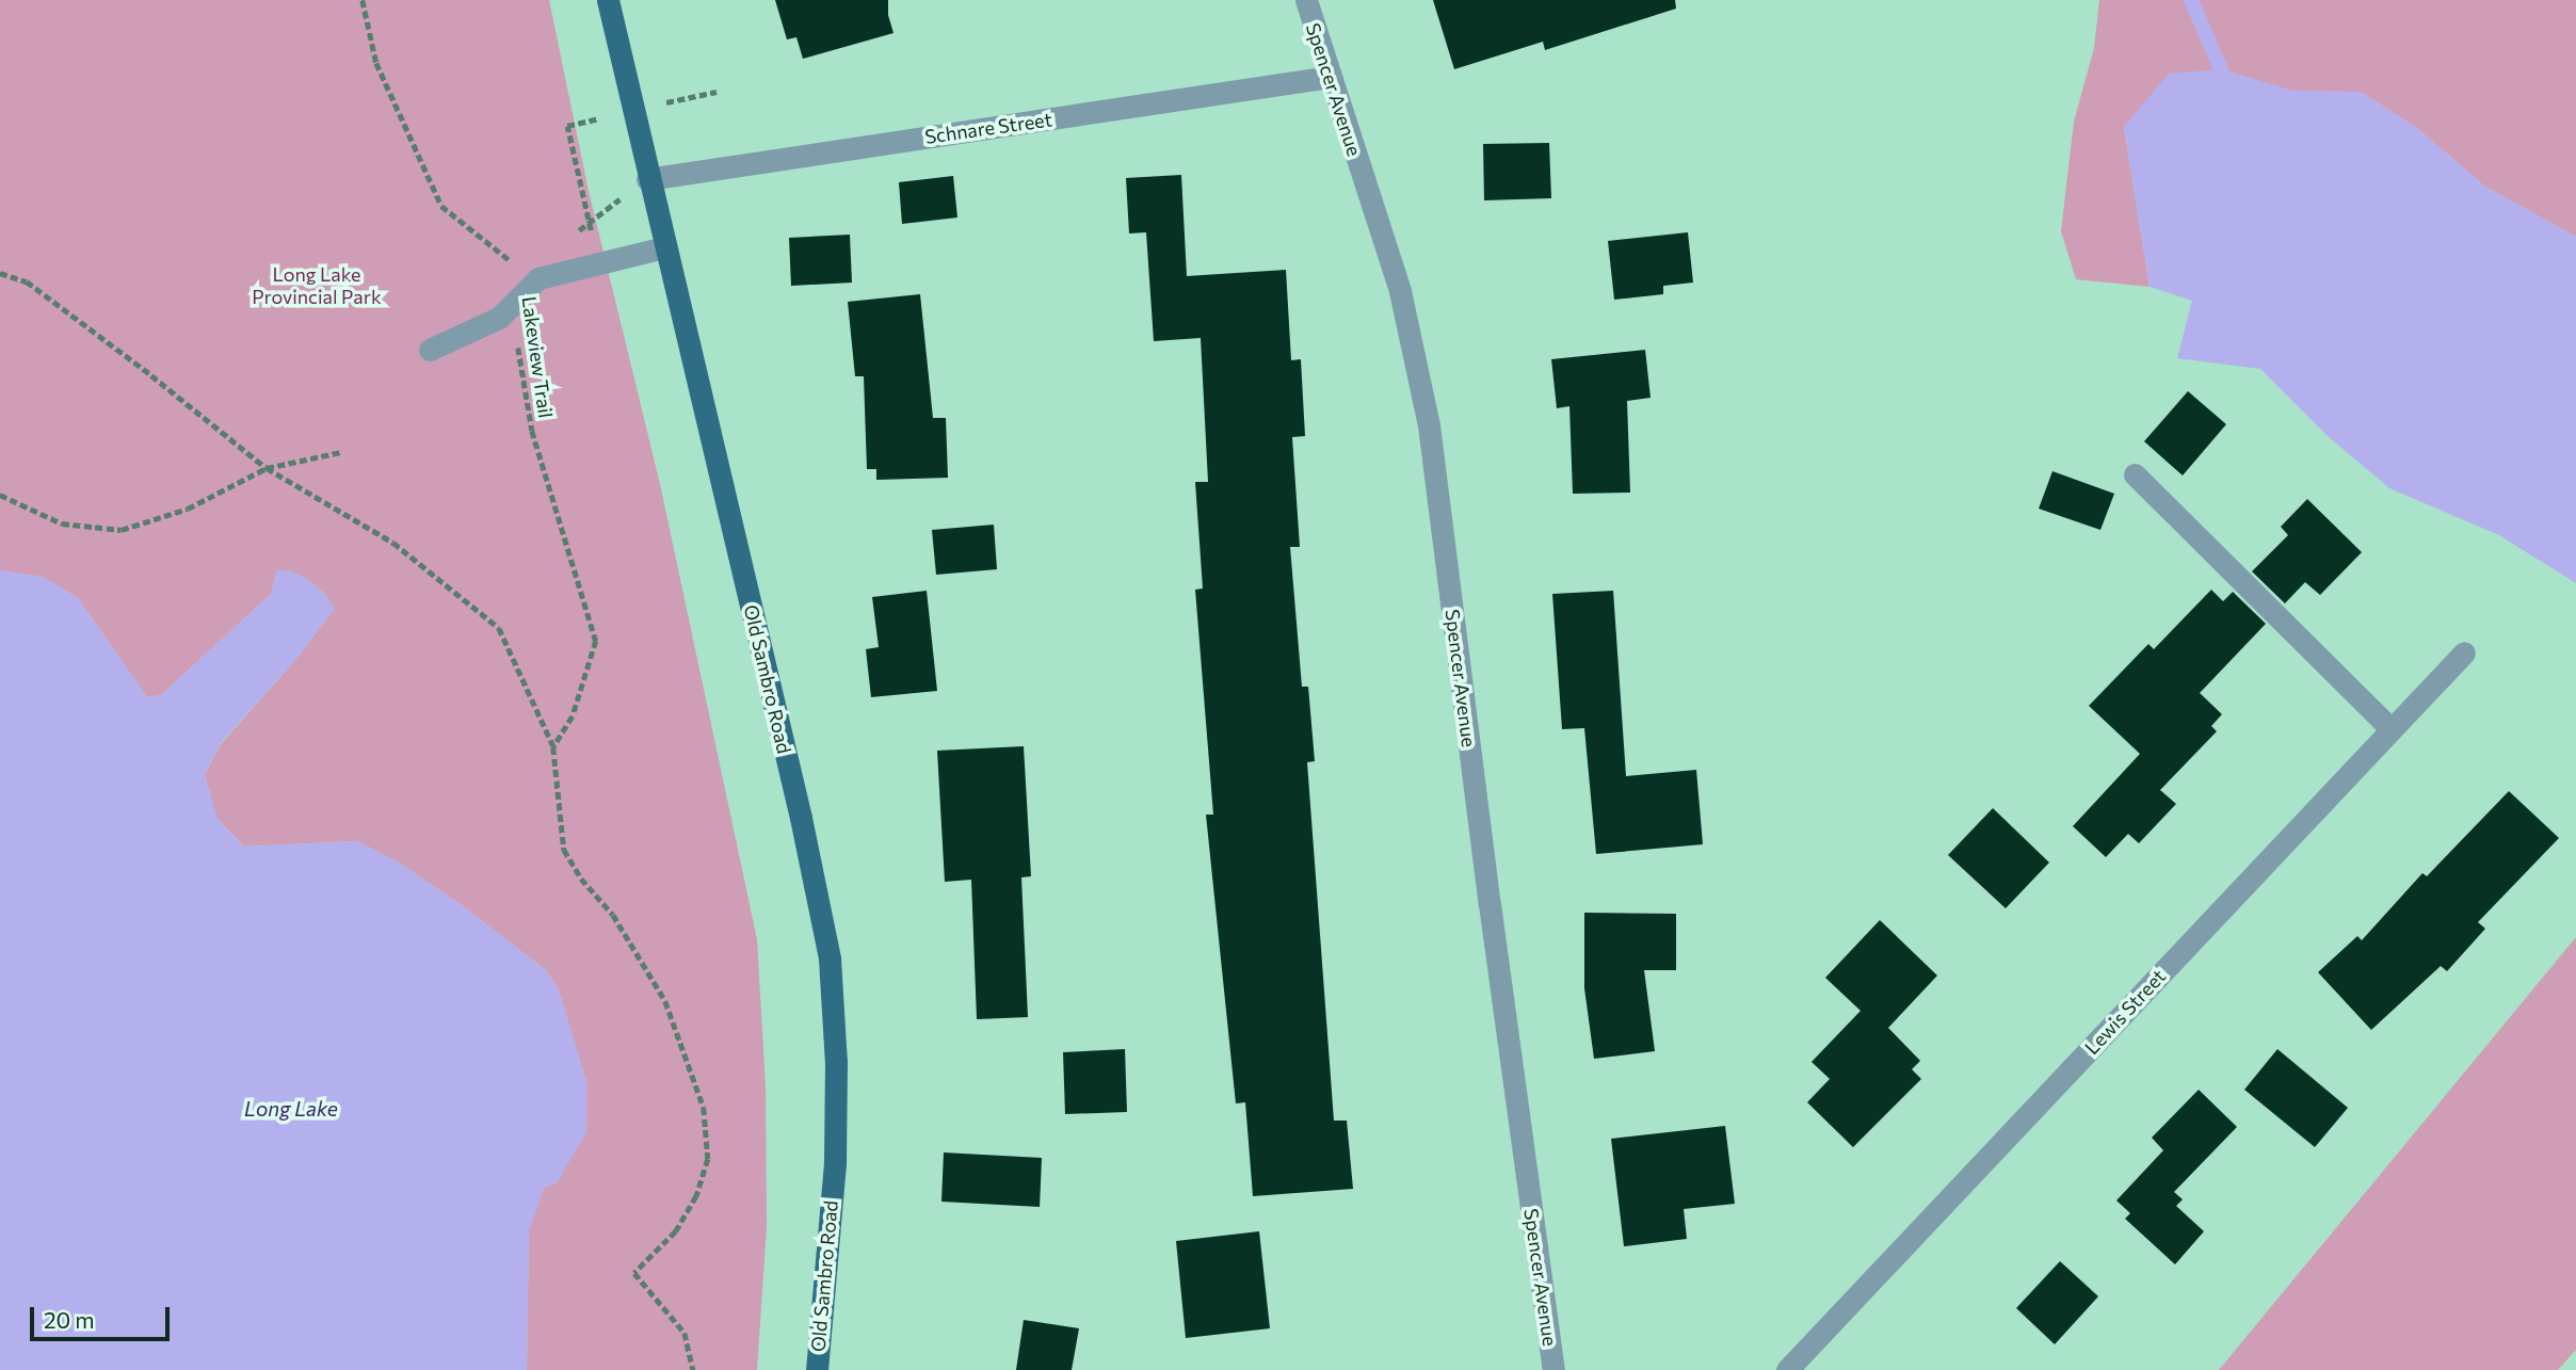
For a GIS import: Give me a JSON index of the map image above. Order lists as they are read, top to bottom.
{
  "streets": {
    "main road": ["Old Sambro Road"],
    "street": ["Spencer Avenue", "Schnare Street", "Lewis Street"],
    "path": ["Lakeview Trail"]
  },
  "crossings": [
    ["Spencer Avenue", "Schnare Street"],
    ["Schnare Street", "Old Sambro Road"]
  ],
  "water": ["Long Lake"],
  "parks": ["Long Lake Provincial Park"],
  "scale_bar": "20 m"
}
